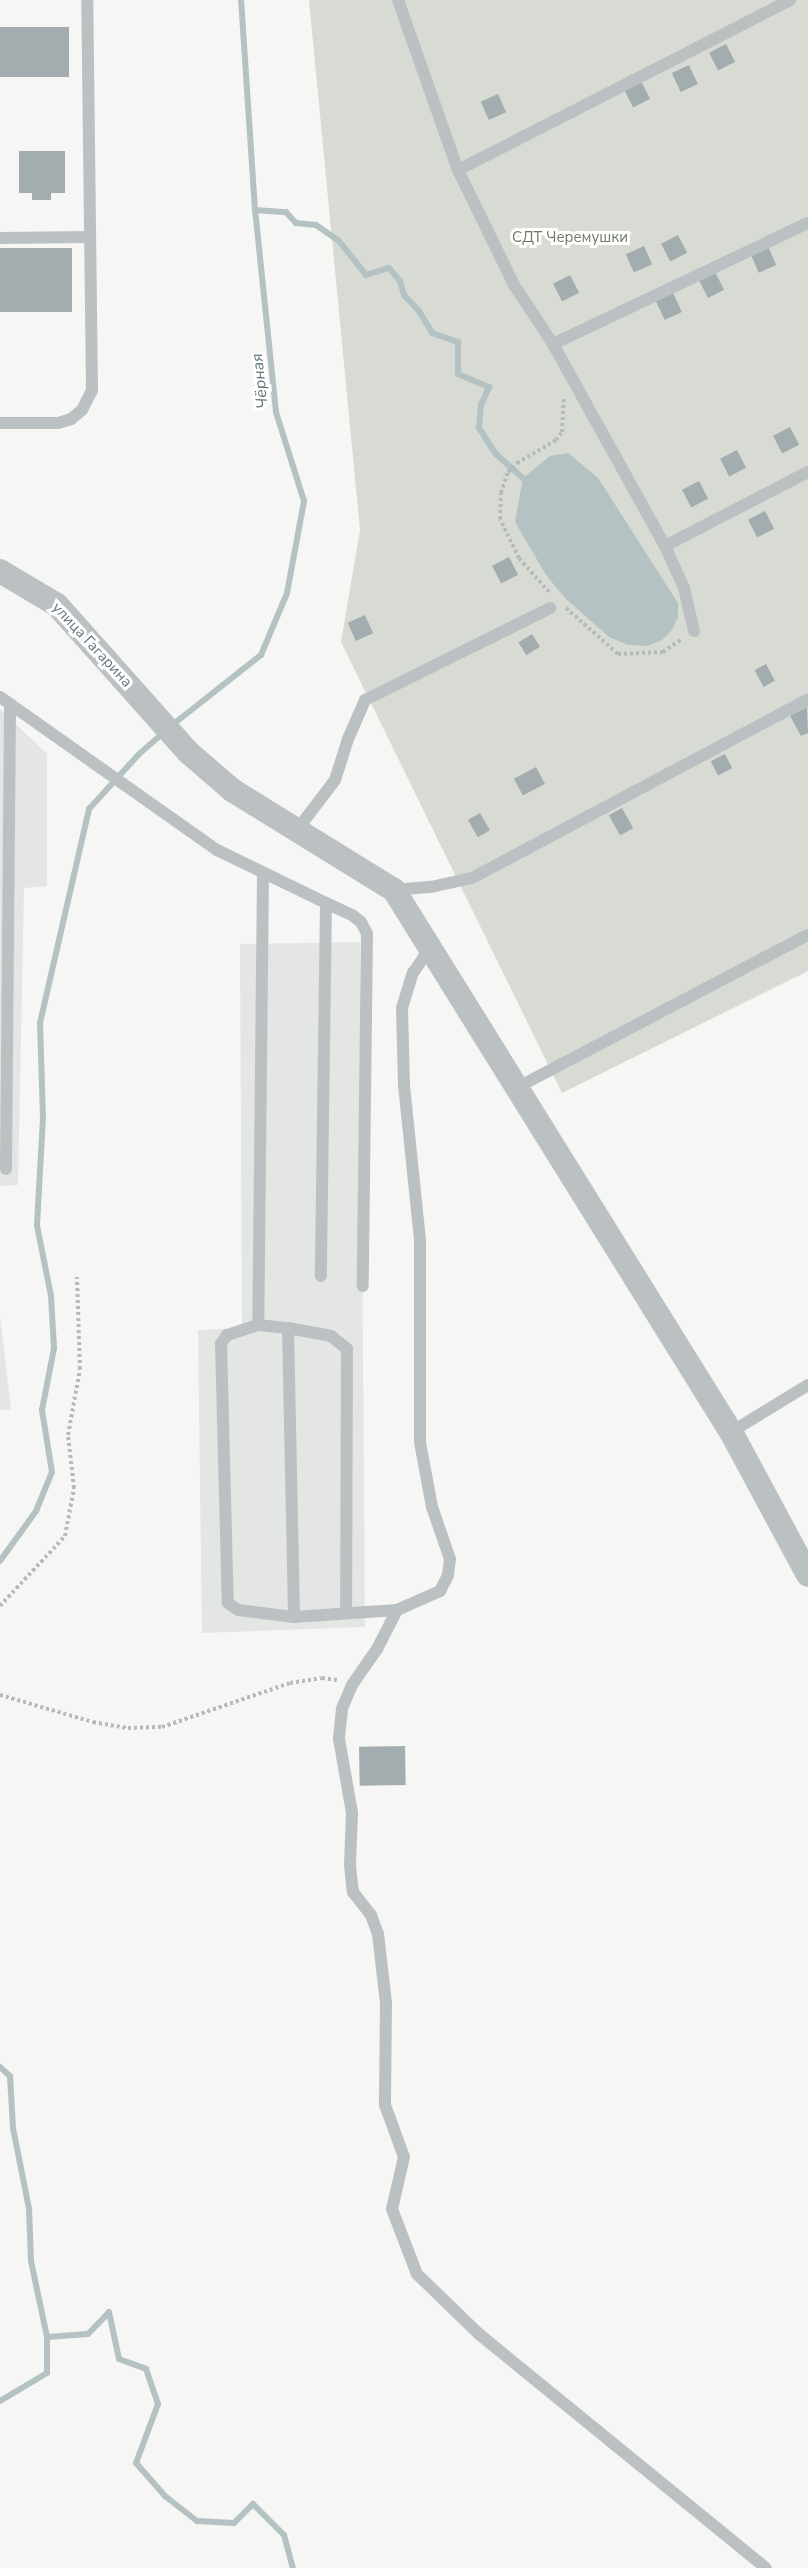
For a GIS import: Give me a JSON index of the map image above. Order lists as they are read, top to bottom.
{
  "streets": {
    "street": ["улица Гагарина"]
  },
  "water": ["Чёрная"],
  "parks": ["СДТ Черемушки"]
}
